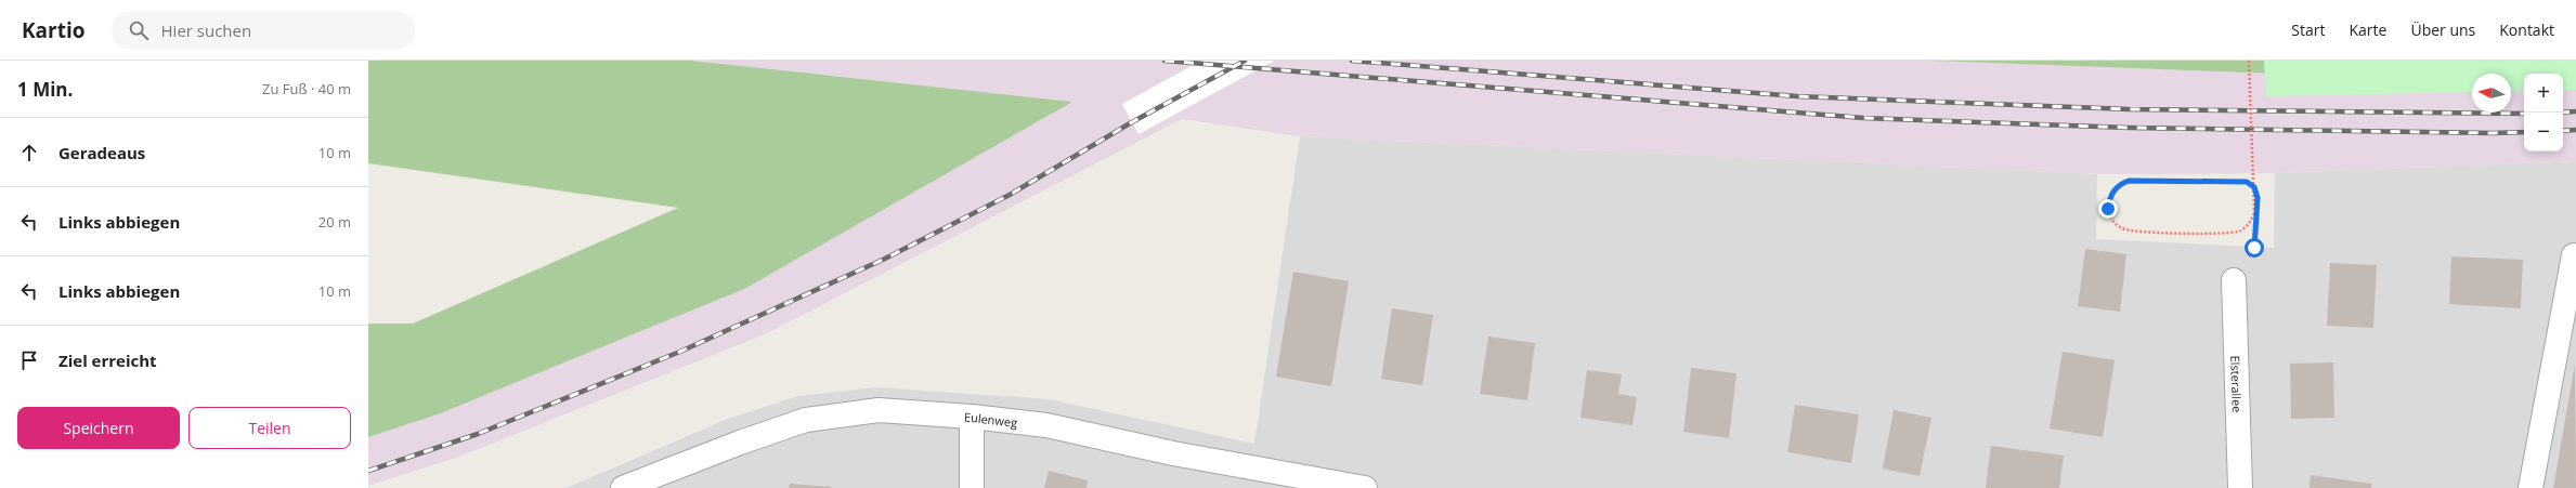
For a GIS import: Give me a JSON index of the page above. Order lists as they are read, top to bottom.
{
  "streets": {
    "street": ["Elsterallee", "Eulenweg"]
  },
  "north": "left",
  "page": {
    "header": "Kartio",
    "search": "Hier suchen",
    "nav": [
      "Start",
      "Karte",
      "Über uns",
      "Kontakt"
    ],
    "heading": ["1 Min.", "Zu Fuß · 40 m"],
    "map_buttons": ["+", "−"],
    "list": [
      ["Geradeaus", "10 m"],
      ["Links abbiegen", "20 m"],
      ["Links abbiegen", "10 m"],
      "Ziel erreicht"
    ],
    "buttons": ["Speichern", "Teilen"]
  }
}
